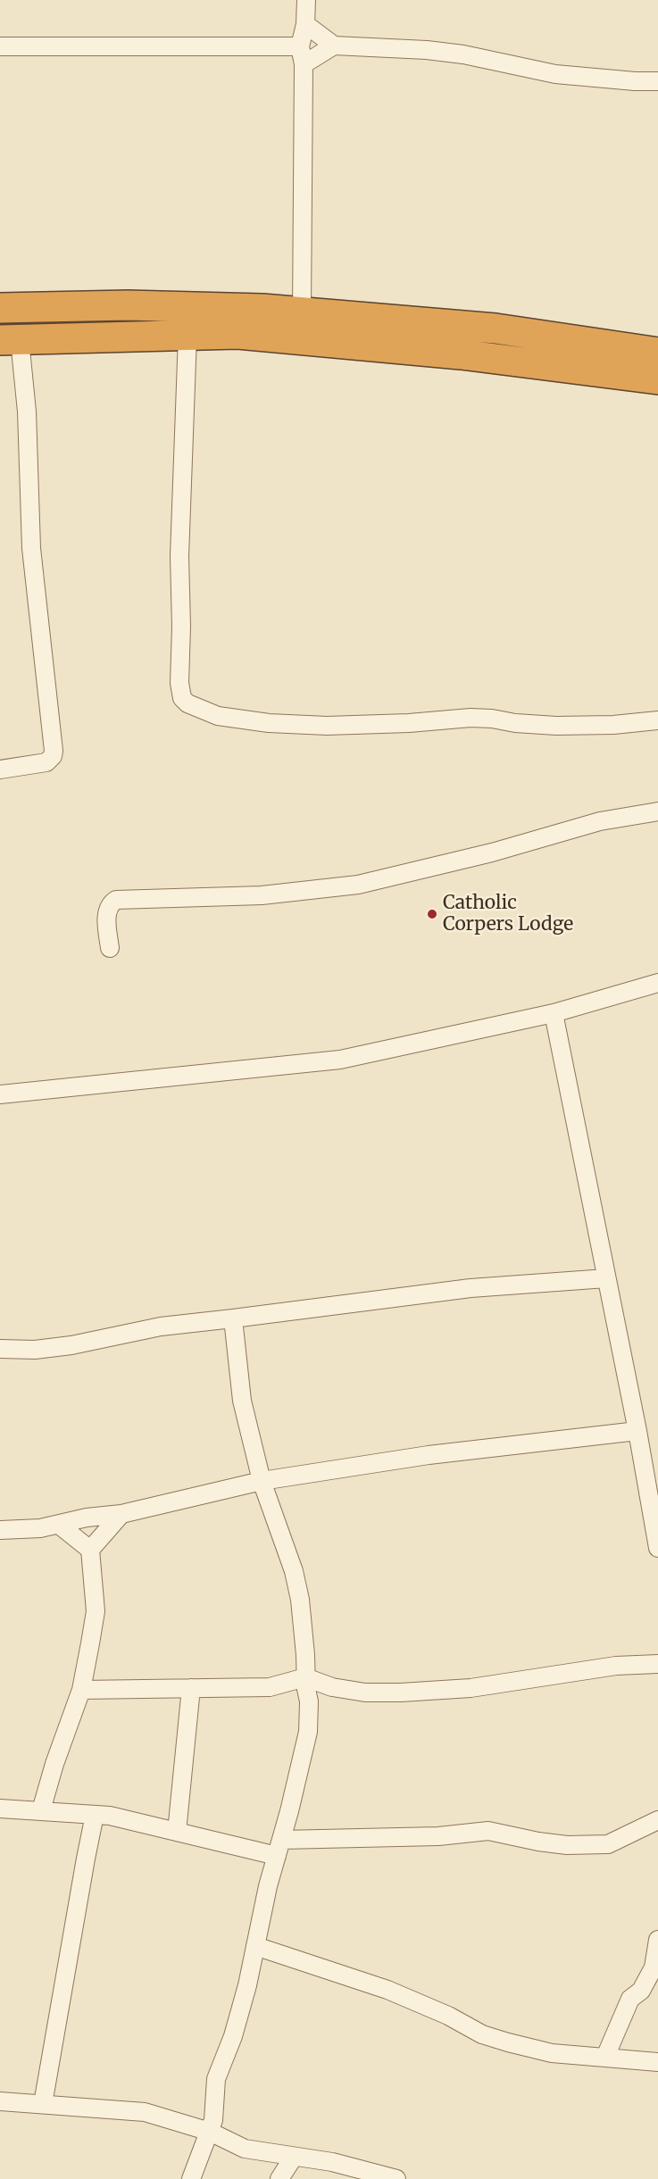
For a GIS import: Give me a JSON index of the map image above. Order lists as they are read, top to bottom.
{
  "places": ["Catholic Corpers Lodge"]
}
